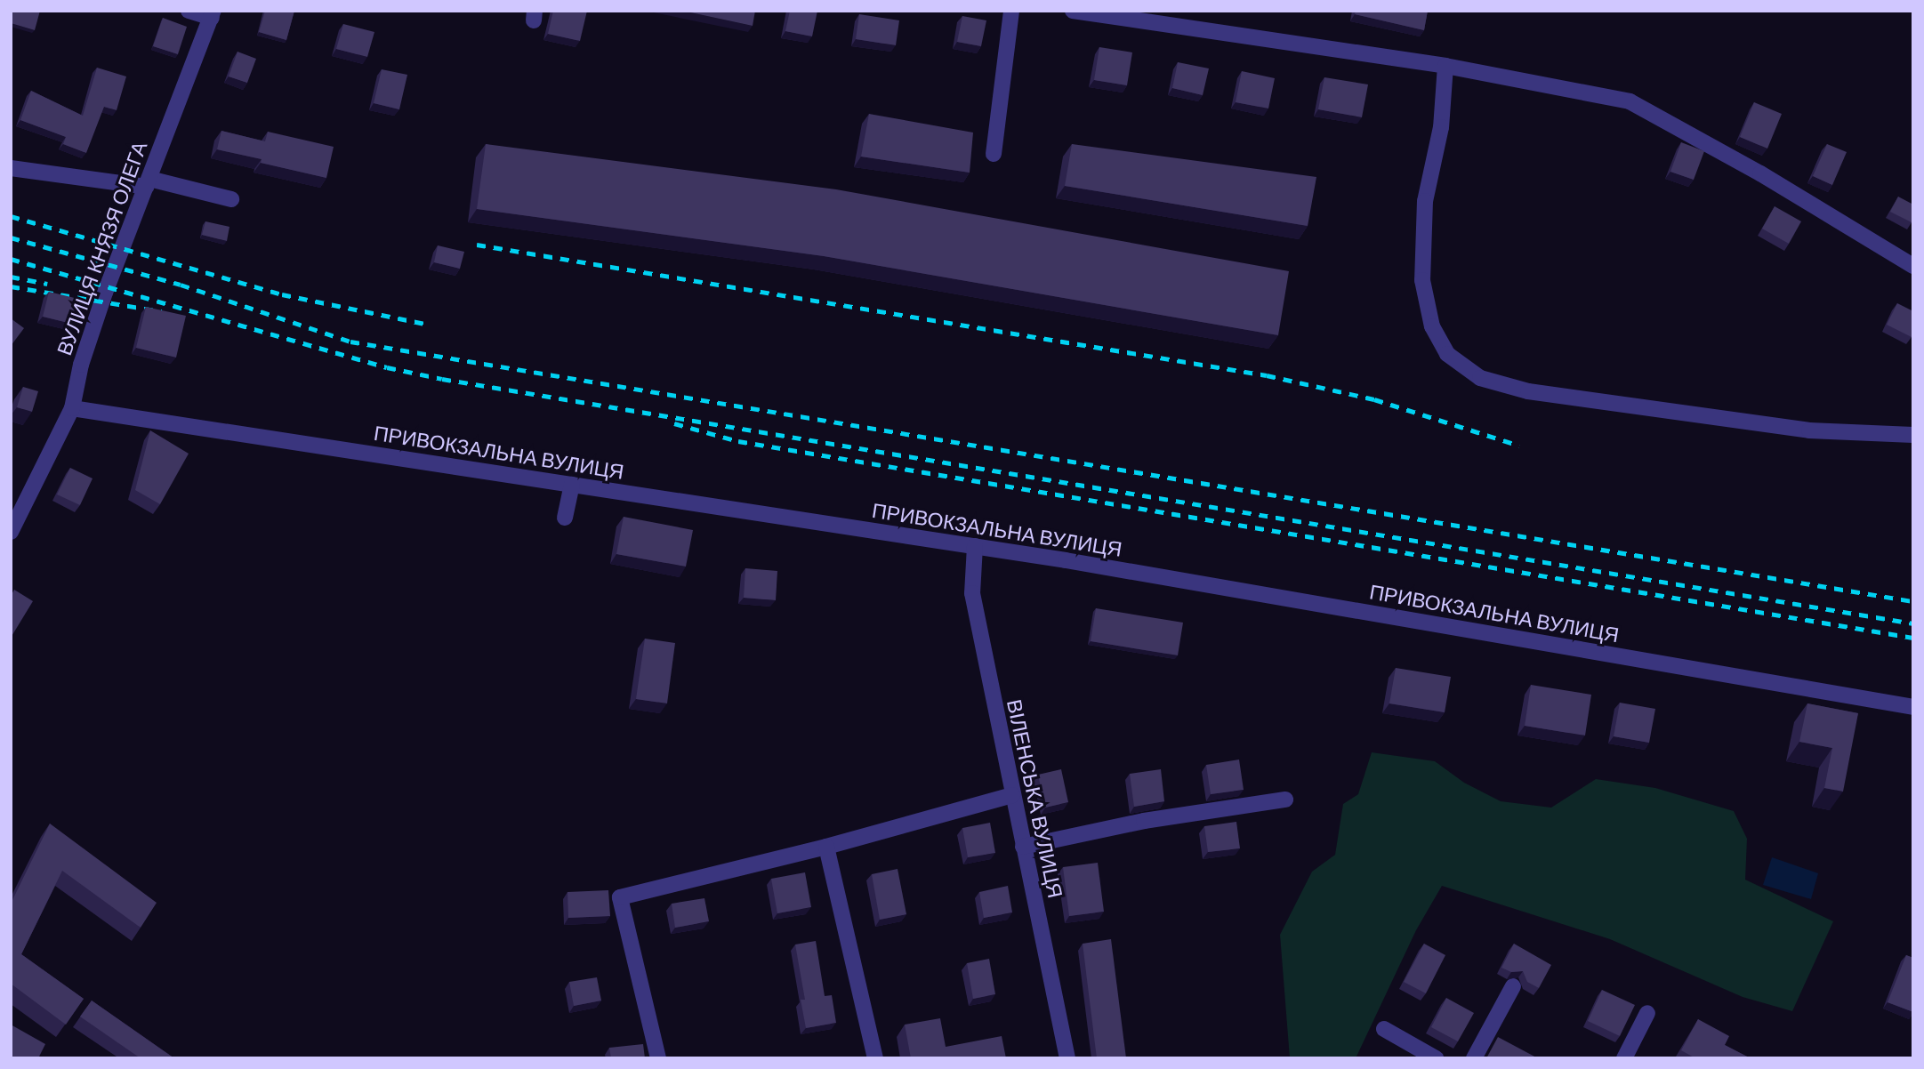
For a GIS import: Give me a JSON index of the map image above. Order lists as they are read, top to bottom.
{
  "streets": {
    "street": ["ВУЛИЦЯ КНЯЗЯ ОЛЕГА", "ПРИВОКЗАЛЬНА ВУЛИЦЯ", "ВІЛЕНСЬКА ВУЛИЦЯ"]
  },
  "crossings": [
    ["ВУЛИЦЯ КНЯЗЯ ОЛЕГА", "ПРИВОКЗАЛЬНА ВУЛИЦЯ"],
    ["ПРИВОКЗАЛЬНА ВУЛИЦЯ", "ВІЛЕНСЬКА ВУЛИЦЯ"]
  ]
}
